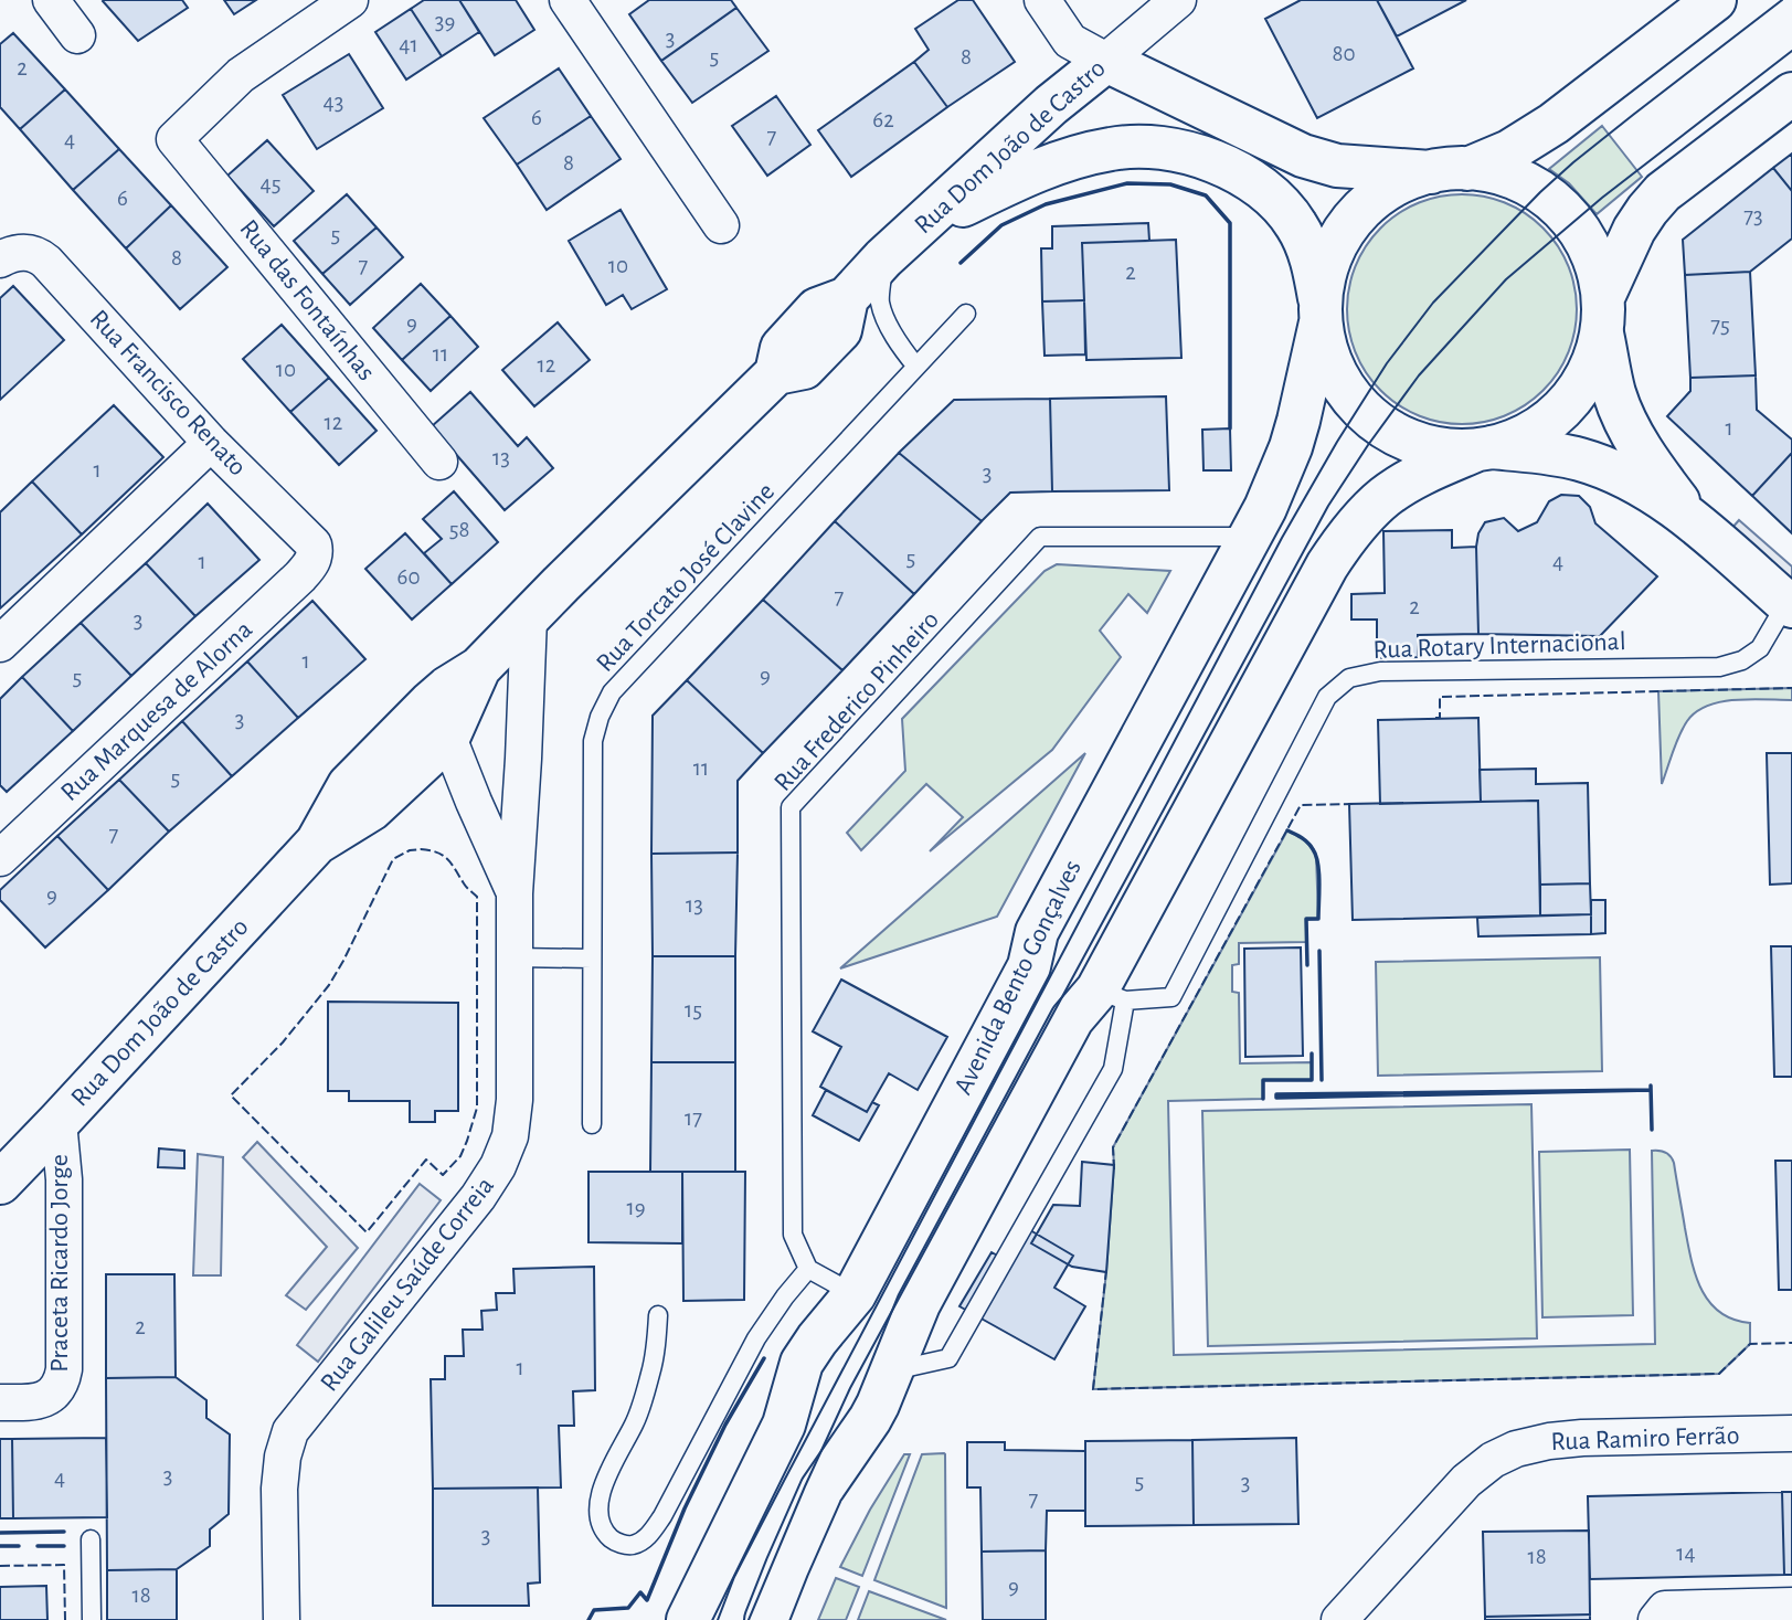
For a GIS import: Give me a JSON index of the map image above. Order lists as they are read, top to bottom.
{
  "streets": {
    "main road": ["Rua Dom João de Castro", "Avenida Bento Gonçalves"],
    "street": [
      "Rua das Fontaínhas",
      "Rua Francisco Renato",
      "Rua Marquesa de Alorna",
      "Praceta Ricardo Jorge",
      "Rua Galileu Saúde Correia",
      "Rua Ramiro Ferrão"
    ],
    "lane": ["Rua Torcato José Clavine", "Rua Rotary Internacional", "Rua Frederico Pinheiro"]
  },
  "crossings": [
    ["Rua Dom João de Castro", "Praceta Ricardo Jorge"],
    ["Rua Dom João de Castro", "Rua Galileu Saúde Correia"],
    ["Rua Francisco Renato", "Rua Marquesa de Alorna"],
    ["Rua Frederico Pinheiro", "Avenida Bento Gonçalves"]
  ],
  "house_numbers": [
    "39",
    "3",
    "41",
    "80",
    "5",
    "8",
    "2",
    "43",
    "6",
    "62",
    "7",
    "4",
    "8",
    "45",
    "6",
    "73",
    "5",
    "8",
    "7",
    "10",
    "2",
    "9",
    "75",
    "11",
    "12",
    "10",
    "12",
    "1",
    "13",
    "1",
    "3",
    "58",
    "5",
    "1",
    "4",
    "60",
    "7",
    "2",
    "3",
    "1",
    "9",
    "5",
    "3",
    "11",
    "5",
    "7",
    "9",
    "13",
    "15",
    "17",
    "19",
    "2",
    "1",
    "3",
    "4",
    "5",
    "3",
    "7",
    "3",
    "14",
    "18",
    "9",
    "18"
  ]
}
